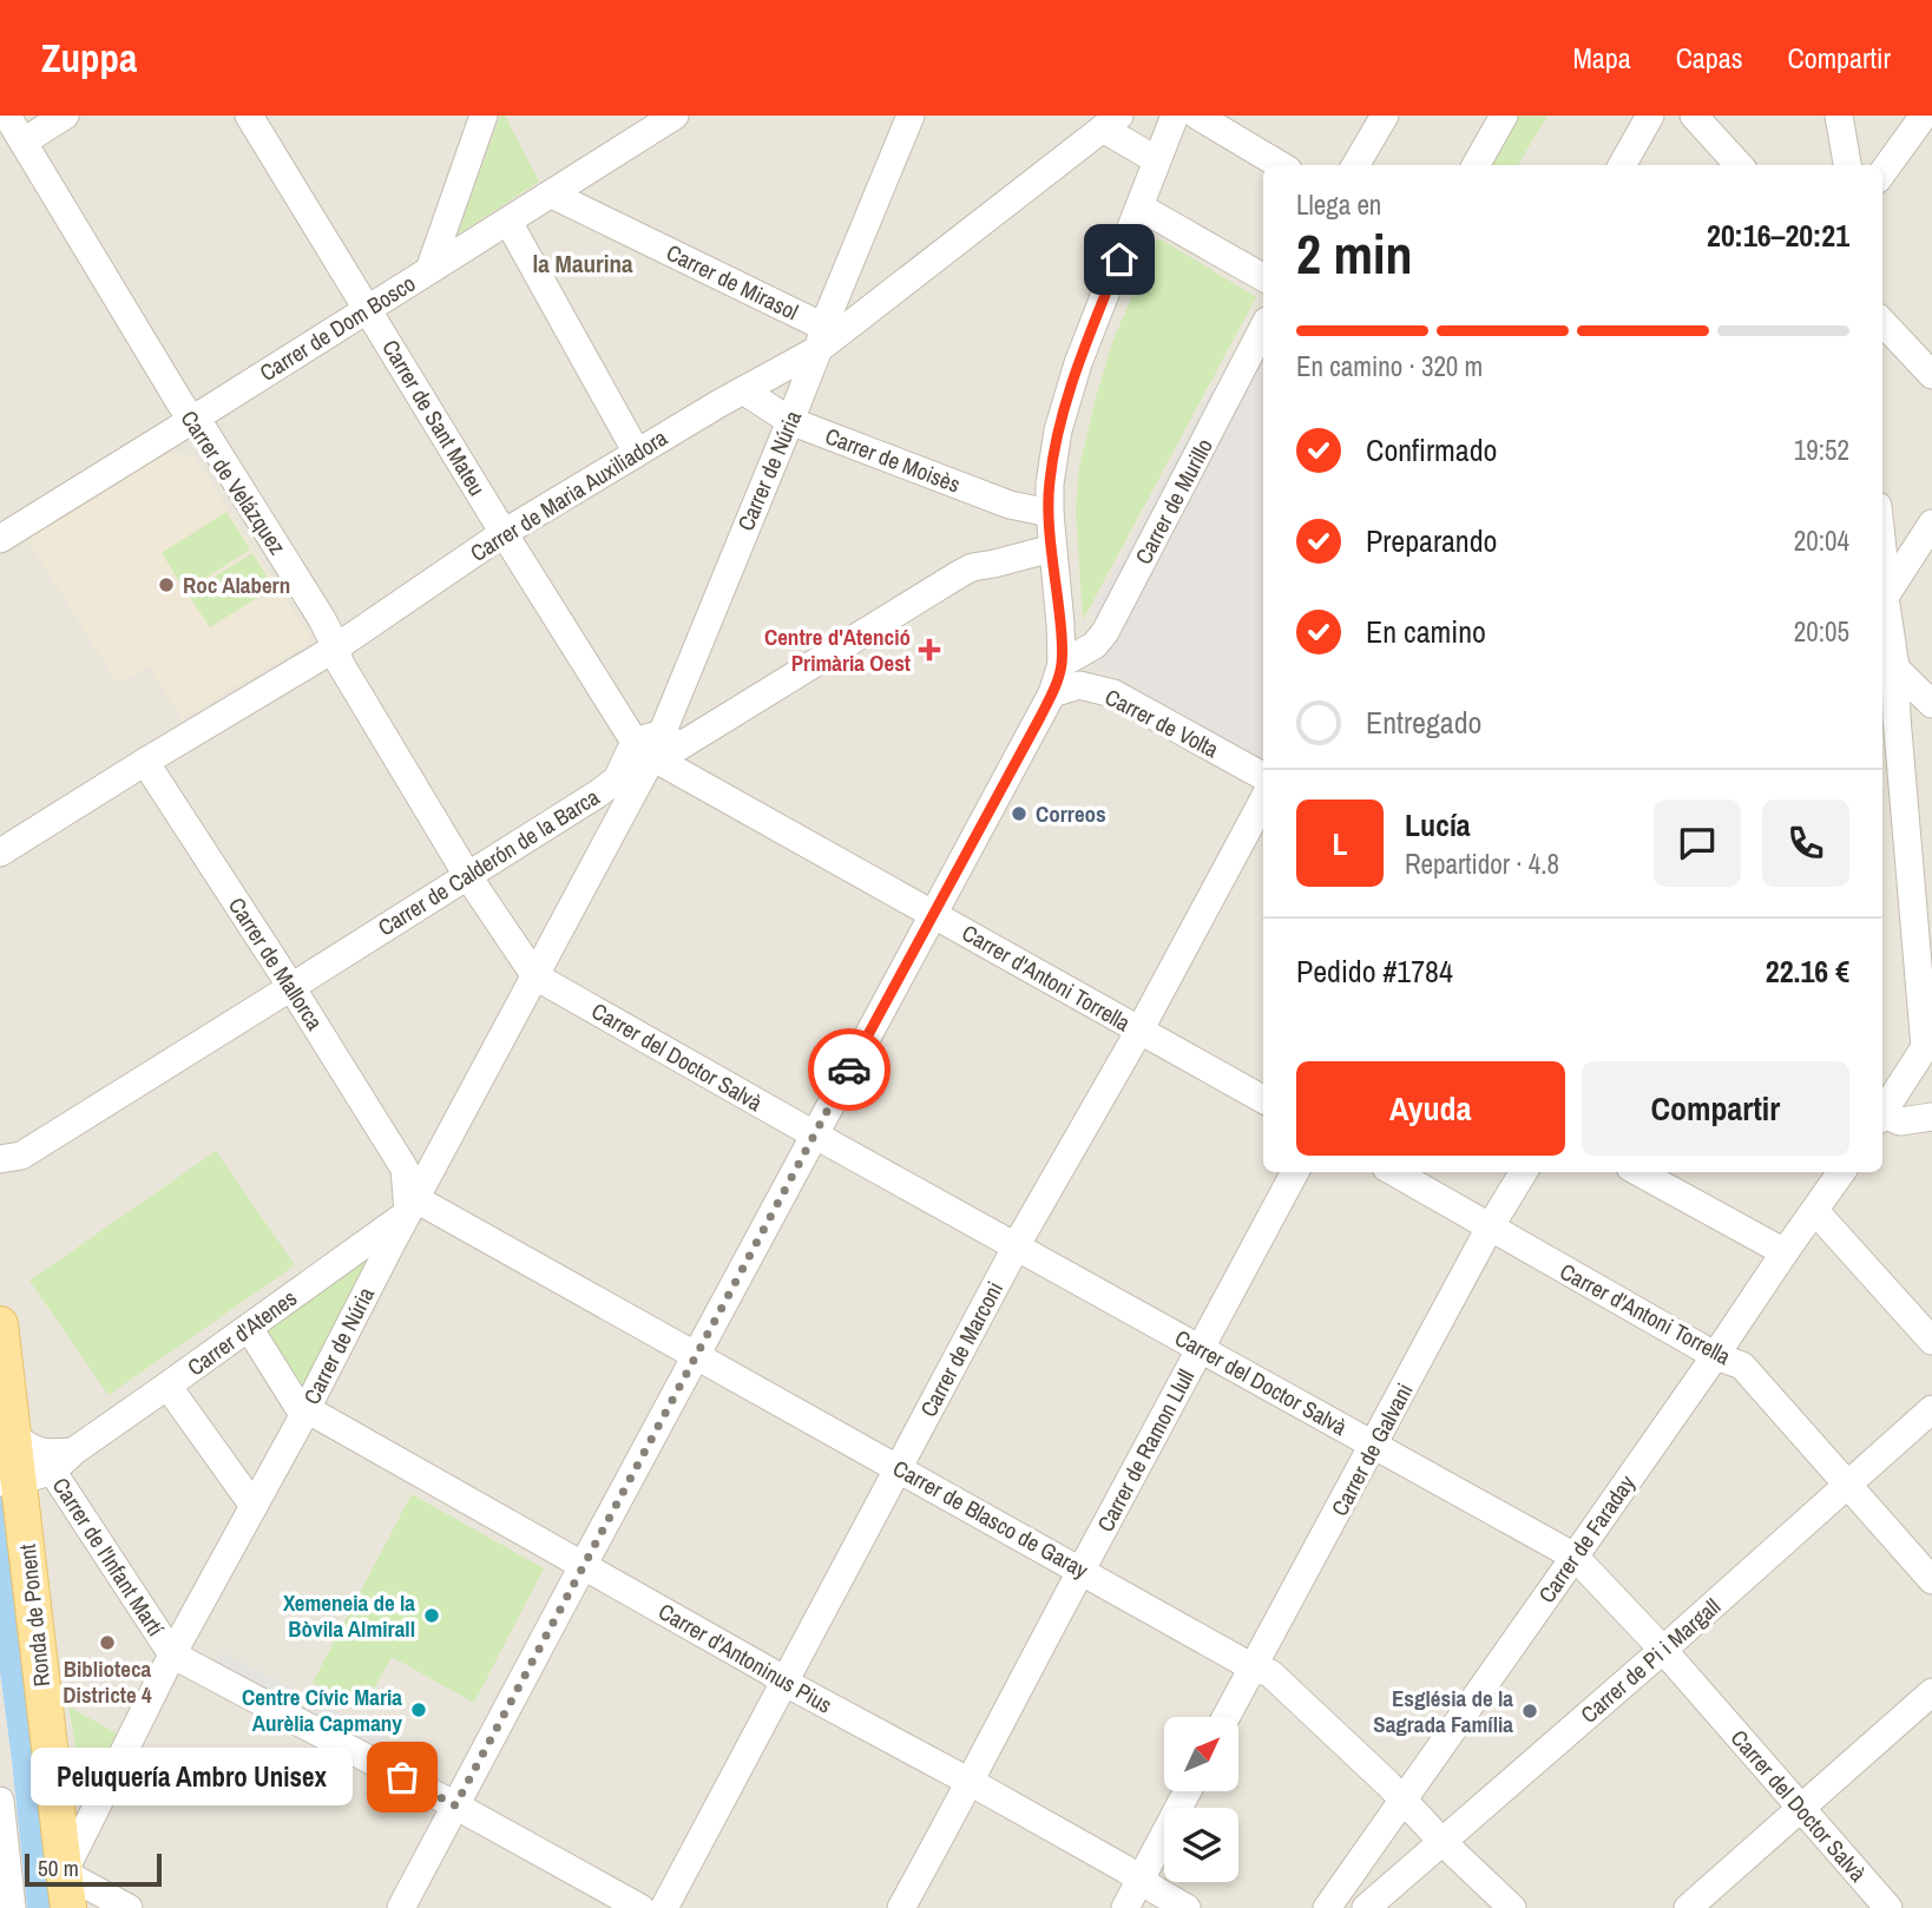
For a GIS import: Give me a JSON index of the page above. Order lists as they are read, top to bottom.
{
  "streets": {
    "main road": ["Ronda de Ponent"],
    "street": [
      "Carrer de Mirasol",
      "Carrer de Dom Bosco",
      "Carrer de Sant Mateu",
      "Carrer de Moisès",
      "Carrer de Núria",
      "Carrer de Velázquez",
      "Carrer de Maria Auxiliadora",
      "Carrer de Murillo",
      "Carrer de Volta",
      "Carrer de Calderón de la Barca",
      "Carrer de Mallorca",
      "Carrer d'Antoni Torrella",
      "Carrer del Doctor Salvà",
      "Carrer d'Atenes",
      "Carrer de Marconi",
      "Carrer de Galvani",
      "Carrer de Ramon Llull",
      "Carrer de Blasco de Garay",
      "Carrer de Faraday",
      "Carrer de l'Infant Martí",
      "Carrer d'Antoninus Pius",
      "Carrer de Pi i Margall"
    ]
  },
  "crossings": [
    ["Carrer de Mirasol", "Carrer de Dom Bosco"],
    ["Carrer de Mirasol", "Carrer de Núria"],
    ["Carrer de Mirasol", "Carrer de Maria Auxiliadora"],
    ["Carrer de Dom Bosco", "Carrer de Sant Mateu"],
    ["Carrer de Dom Bosco", "Carrer de Velázquez"],
    ["Carrer de Sant Mateu", "Carrer de Núria"],
    ["Carrer de Sant Mateu", "Carrer de Maria Auxiliadora"],
    ["Carrer de Sant Mateu", "Carrer de Calderón de la Barca"],
    ["Carrer de Sant Mateu", "Carrer d'Antoni Torrella"],
    ["Carrer de Moisès", "Carrer de Núria"],
    ["Carrer de Moisès", "Carrer de Maria Auxiliadora"],
    ["Carrer de Núria", "Carrer de Velázquez"],
    ["Carrer de Núria", "Carrer de Maria Auxiliadora"],
    ["Carrer de Núria", "Carrer de Calderón de la Barca"],
    ["Carrer de Núria", "Carrer de Mallorca"],
    ["Carrer de Núria", "Carrer d'Antoni Torrella"],
    ["Carrer de Núria", "Carrer del Doctor Salvà"],
    ["Carrer de Núria", "Carrer d'Atenes"],
    ["Carrer de Núria", "Carrer de Blasco de Garay"],
    ["Carrer de Núria", "Carrer de l'Infant Martí"],
    ["Carrer de Núria", "Ronda de Ponent"],
    ["Carrer de Núria", "Carrer d'Antoninus Pius"],
    ["Carrer de Velázquez", "Carrer de Maria Auxiliadora"],
    ["Carrer de Velázquez", "Carrer de Calderón de la Barca"],
    ["Carrer de Velázquez", "Carrer del Doctor Salvà"],
    ["Carrer de Maria Auxiliadora", "Carrer de Mallorca"],
    ["Carrer de Calderón de la Barca", "Carrer de Mallorca"],
    ["Carrer de Calderón de la Barca", "Carrer d'Antoni Torrella"],
    ["Carrer de Mallorca", "Carrer d'Atenes"],
    ["Carrer de Mallorca", "Carrer de Blasco de Garay"],
    ["Carrer d'Antoni Torrella", "Carrer de Marconi"],
    ["Carrer d'Antoni Torrella", "Carrer de Galvani"],
    ["Carrer d'Antoni Torrella", "Carrer de Faraday"],
    ["Carrer d'Antoni Torrella", "Carrer de Pi i Margall"],
    ["Carrer del Doctor Salvà", "Carrer de Marconi"],
    ["Carrer del Doctor Salvà", "Carrer de Galvani"],
    ["Carrer del Doctor Salvà", "Carrer de Ramon Llull"],
    ["Carrer del Doctor Salvà", "Carrer de Faraday"],
    ["Carrer del Doctor Salvà", "Carrer de Pi i Margall"],
    ["Carrer d'Atenes", "Carrer de Blasco de Garay"],
    ["Carrer d'Atenes", "Carrer de l'Infant Martí"],
    ["Carrer d'Atenes", "Ronda de Ponent"],
    ["Carrer de Marconi", "Carrer de Blasco de Garay"],
    ["Carrer de Marconi", "Carrer d'Antoninus Pius"],
    ["Carrer de Galvani", "Carrer de Blasco de Garay"],
    ["Carrer de Ramon Llull", "Carrer de Blasco de Garay"],
    ["Carrer de Ramon Llull", "Carrer d'Antoninus Pius"],
    ["Carrer de Blasco de Garay", "Carrer de Faraday"],
    ["Carrer de Blasco de Garay", "Carrer de Pi i Margall"],
    ["Carrer de l'Infant Martí", "Ronda de Ponent"]
  ],
  "districts": ["la Maurina"],
  "places": {
    "other": [
      "Roc Alabern",
      "Correos",
      "Xemeneia de la Bòvila Almirall",
      "Biblioteca Districte 4",
      "Centre Cívic Maria Aurèlia Capmany",
      "Església de la Sagrada Família",
      "Peluquería Ambro Unisex"
    ],
    "health": ["Centre d'Atenció Primària Oest"]
  },
  "scale_bar": "50 m",
  "north": "top right",
  "page": {
    "header": "Zuppa",
    "nav": ["Mapa", "Capas", "Compartir"],
    "heading": ["2 min", "Llega en", "20:16–20:21"],
    "panel": [
      "Lucía",
      "Repartidor · 4.8",
      "Pedido #1784",
      "22.16 €"
    ],
    "bar": "En camino · 320 m",
    "list": [
      ["Confirmado", "19:52"],
      ["Preparando", "20:04"],
      ["En camino", "20:05"],
      "Entregado"
    ],
    "round": "L",
    "buttons": ["Ayuda", "Compartir"],
    "bubble": "Peluquería Ambro Unisex",
    "scale": "50 m"
  }
}
